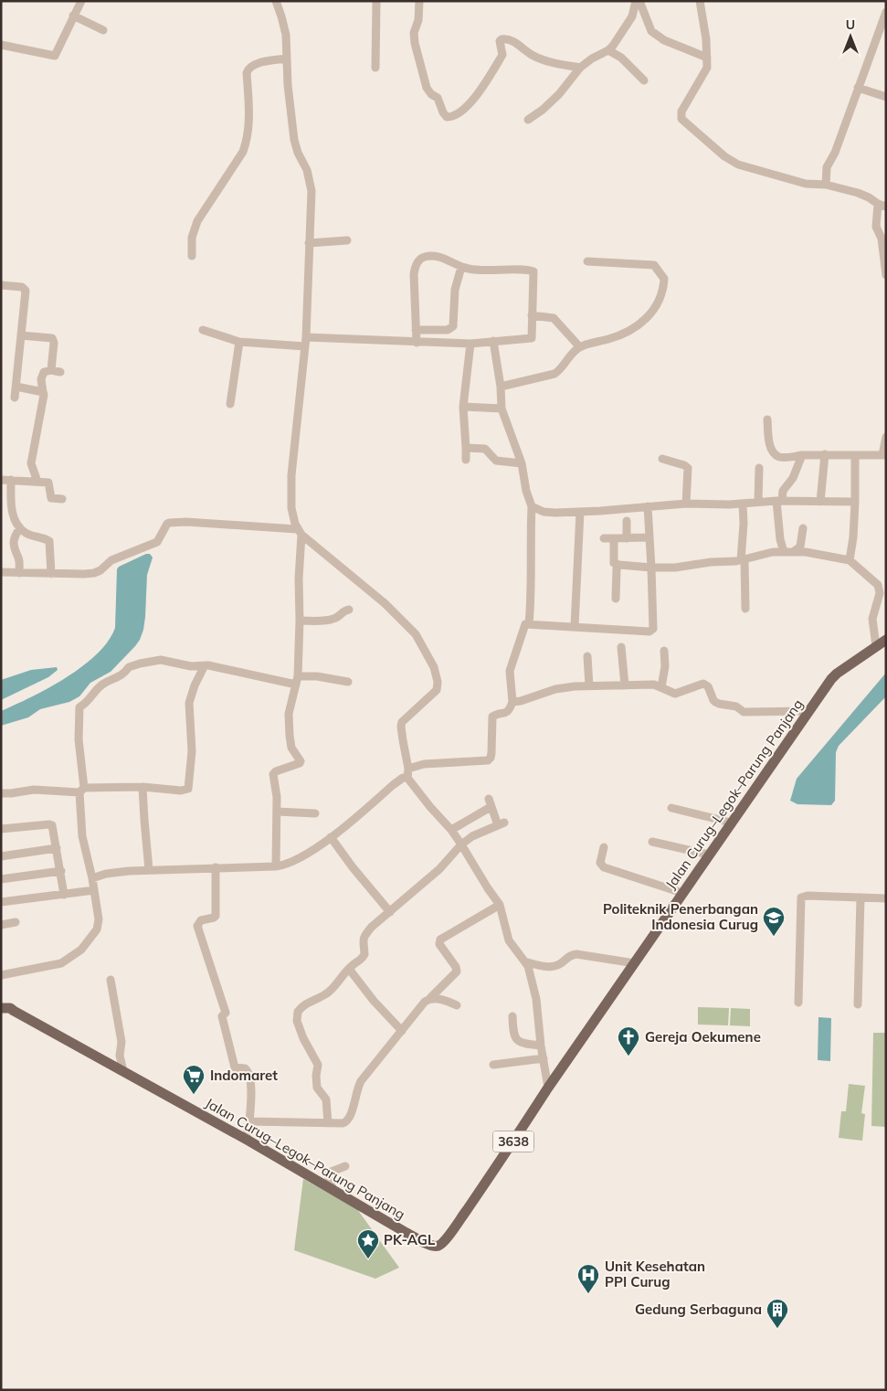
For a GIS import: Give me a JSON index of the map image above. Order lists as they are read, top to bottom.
{
  "streets": {
    "main road": ["Jalan Curug–Legok–Parung Panjang", "3638"]
  },
  "places": {
    "school or university": ["Politeknik Penerbangan Indonesia Curug"],
    "church": ["Gereja Oekumene"],
    "supermarket": ["Indomaret"],
    "place": ["PK-AGL"],
    "hospital": ["Unit Kesehatan PPI Curug"],
    "building": ["Gedung Serbaguna"]
  },
  "north": "top"
}
